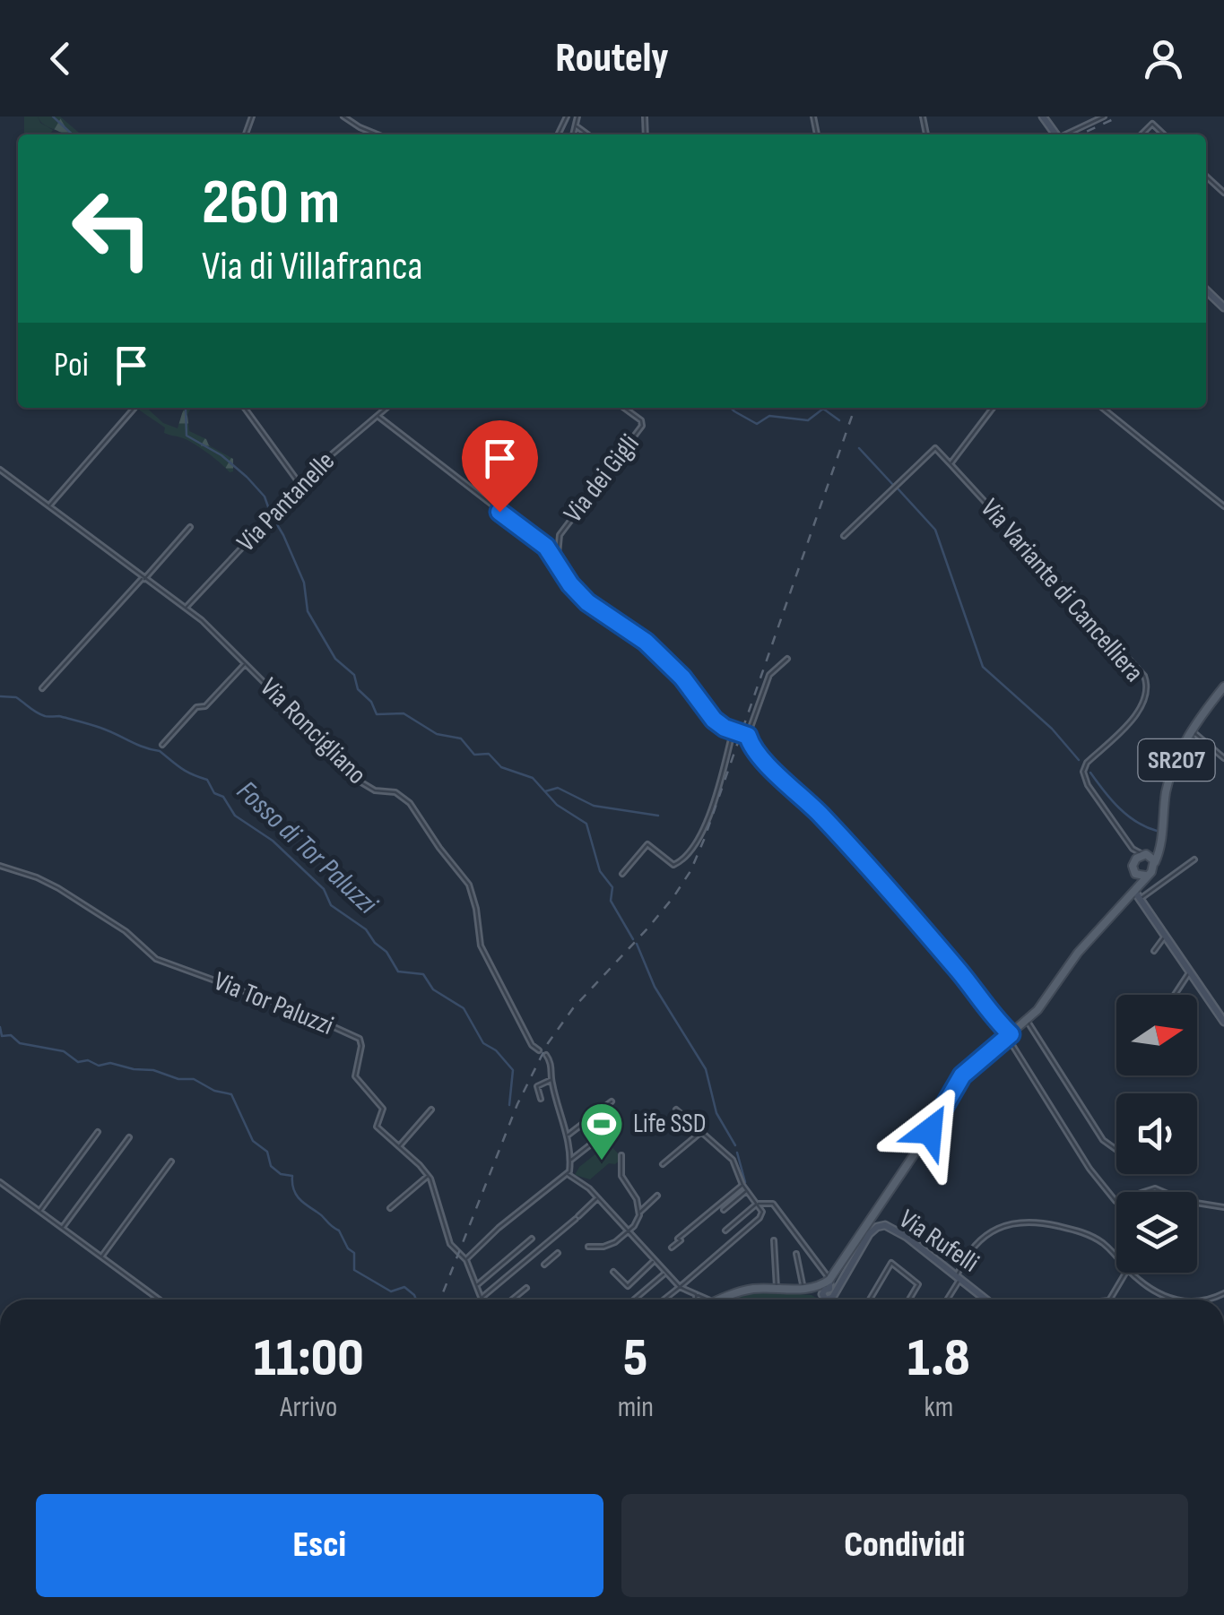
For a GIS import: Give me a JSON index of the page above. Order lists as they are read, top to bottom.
{
  "streets": {
    "main road": ["SR207"],
    "street": [
      "Via dei Gigli",
      "Via Pantanelle",
      "Via Variante di Cancelliera",
      "Via Roncigliano",
      "Via Tor Paluzzi",
      "Via Rufelli"
    ]
  },
  "crossings": [
    ["Via Pantanelle", "Via Roncigliano"],
    ["Via Variante di Cancelliera", "SR207"],
    ["SR207", "Via Rufelli"]
  ],
  "water": ["Fosso di Tor Paluzzi"],
  "places": {
    "sports": ["Life SSD"]
  },
  "north": "right",
  "page": {
    "header": "Routely",
    "turn": ["260 m", "Via di Villafranca"],
    "then": "Poi",
    "eta": [
      "11:00",
      "Arrivo",
      "5",
      "min",
      "1.8",
      "km"
    ],
    "buttons": ["Esci", "Condividi"]
  }
}
